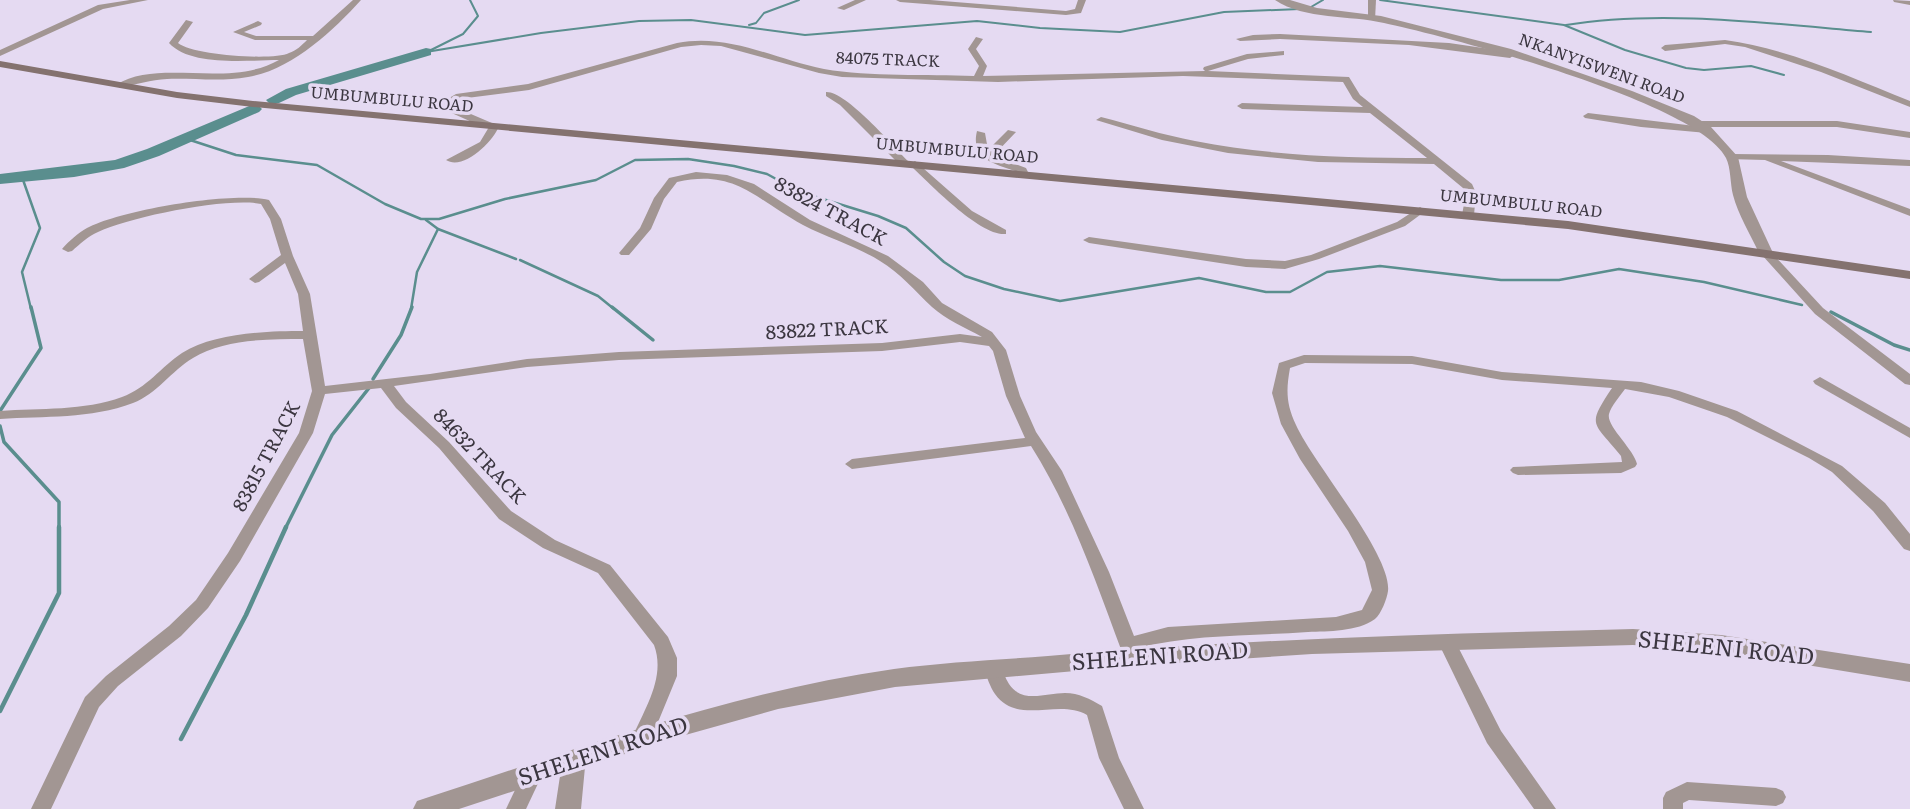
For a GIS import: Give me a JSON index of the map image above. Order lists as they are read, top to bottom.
{
  "streets": {
    "main road": ["UMBUMBULU ROAD"],
    "street": [
      "84075 TRACK",
      "NKANYISWENI ROAD",
      "83824 TRACK",
      "83822 TRACK",
      "83815 TRACK",
      "84632 TRACK",
      "SHELENI ROAD"
    ]
  },
  "crossings": [
    ["84075 TRACK", "UMBUMBULU ROAD"],
    ["83824 TRACK", "83822 TRACK"],
    ["83822 TRACK", "83815 TRACK"],
    ["83822 TRACK", "84632 TRACK"],
    ["84632 TRACK", "SHELENI ROAD"]
  ]
}
